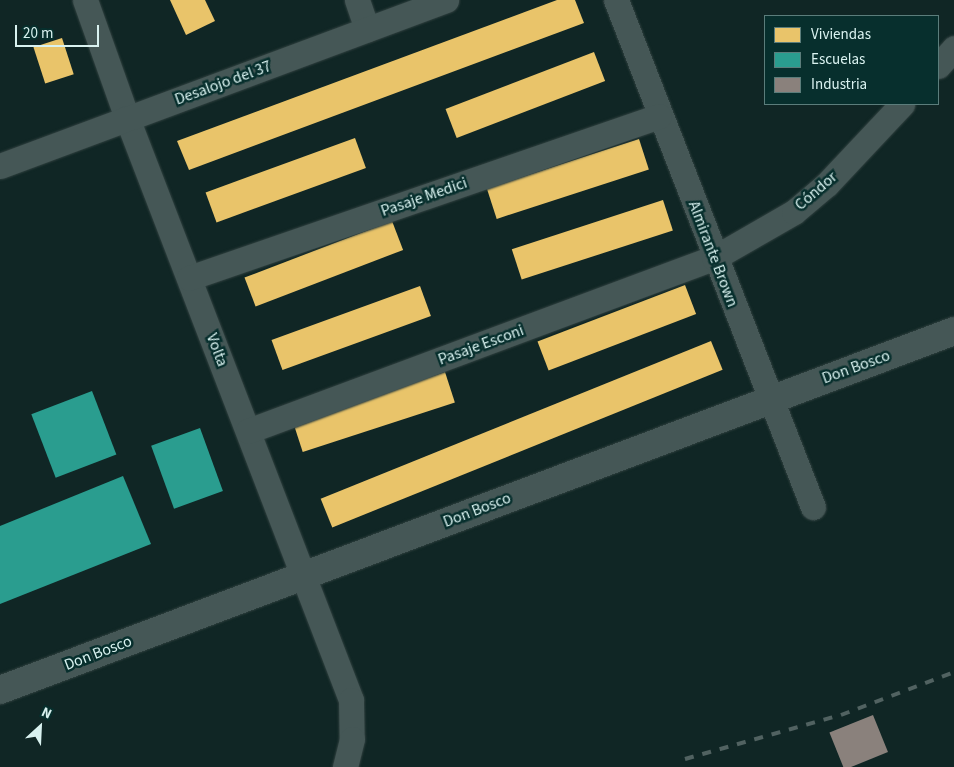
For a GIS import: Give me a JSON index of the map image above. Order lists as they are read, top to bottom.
{
  "streets": {
    "street": [
      "Desalojo del 37",
      "Cóndor",
      "Pasaje Medici",
      "Almirante Brown",
      "Pasaje Esconi",
      "Volta",
      "Don Bosco"
    ]
  },
  "crossings": [
    ["Desalojo del 37", "Volta"],
    ["Cóndor", "Almirante Brown"],
    ["Cóndor", "Pasaje Esconi"],
    ["Pasaje Medici", "Almirante Brown"],
    ["Pasaje Medici", "Volta"],
    ["Almirante Brown", "Pasaje Esconi"],
    ["Almirante Brown", "Don Bosco"],
    ["Pasaje Esconi", "Volta"],
    ["Volta", "Don Bosco"]
  ],
  "legend": ["Viviendas", "Escuelas", "Industria"],
  "scale_bar": "20 m",
  "north": "top right"
}
